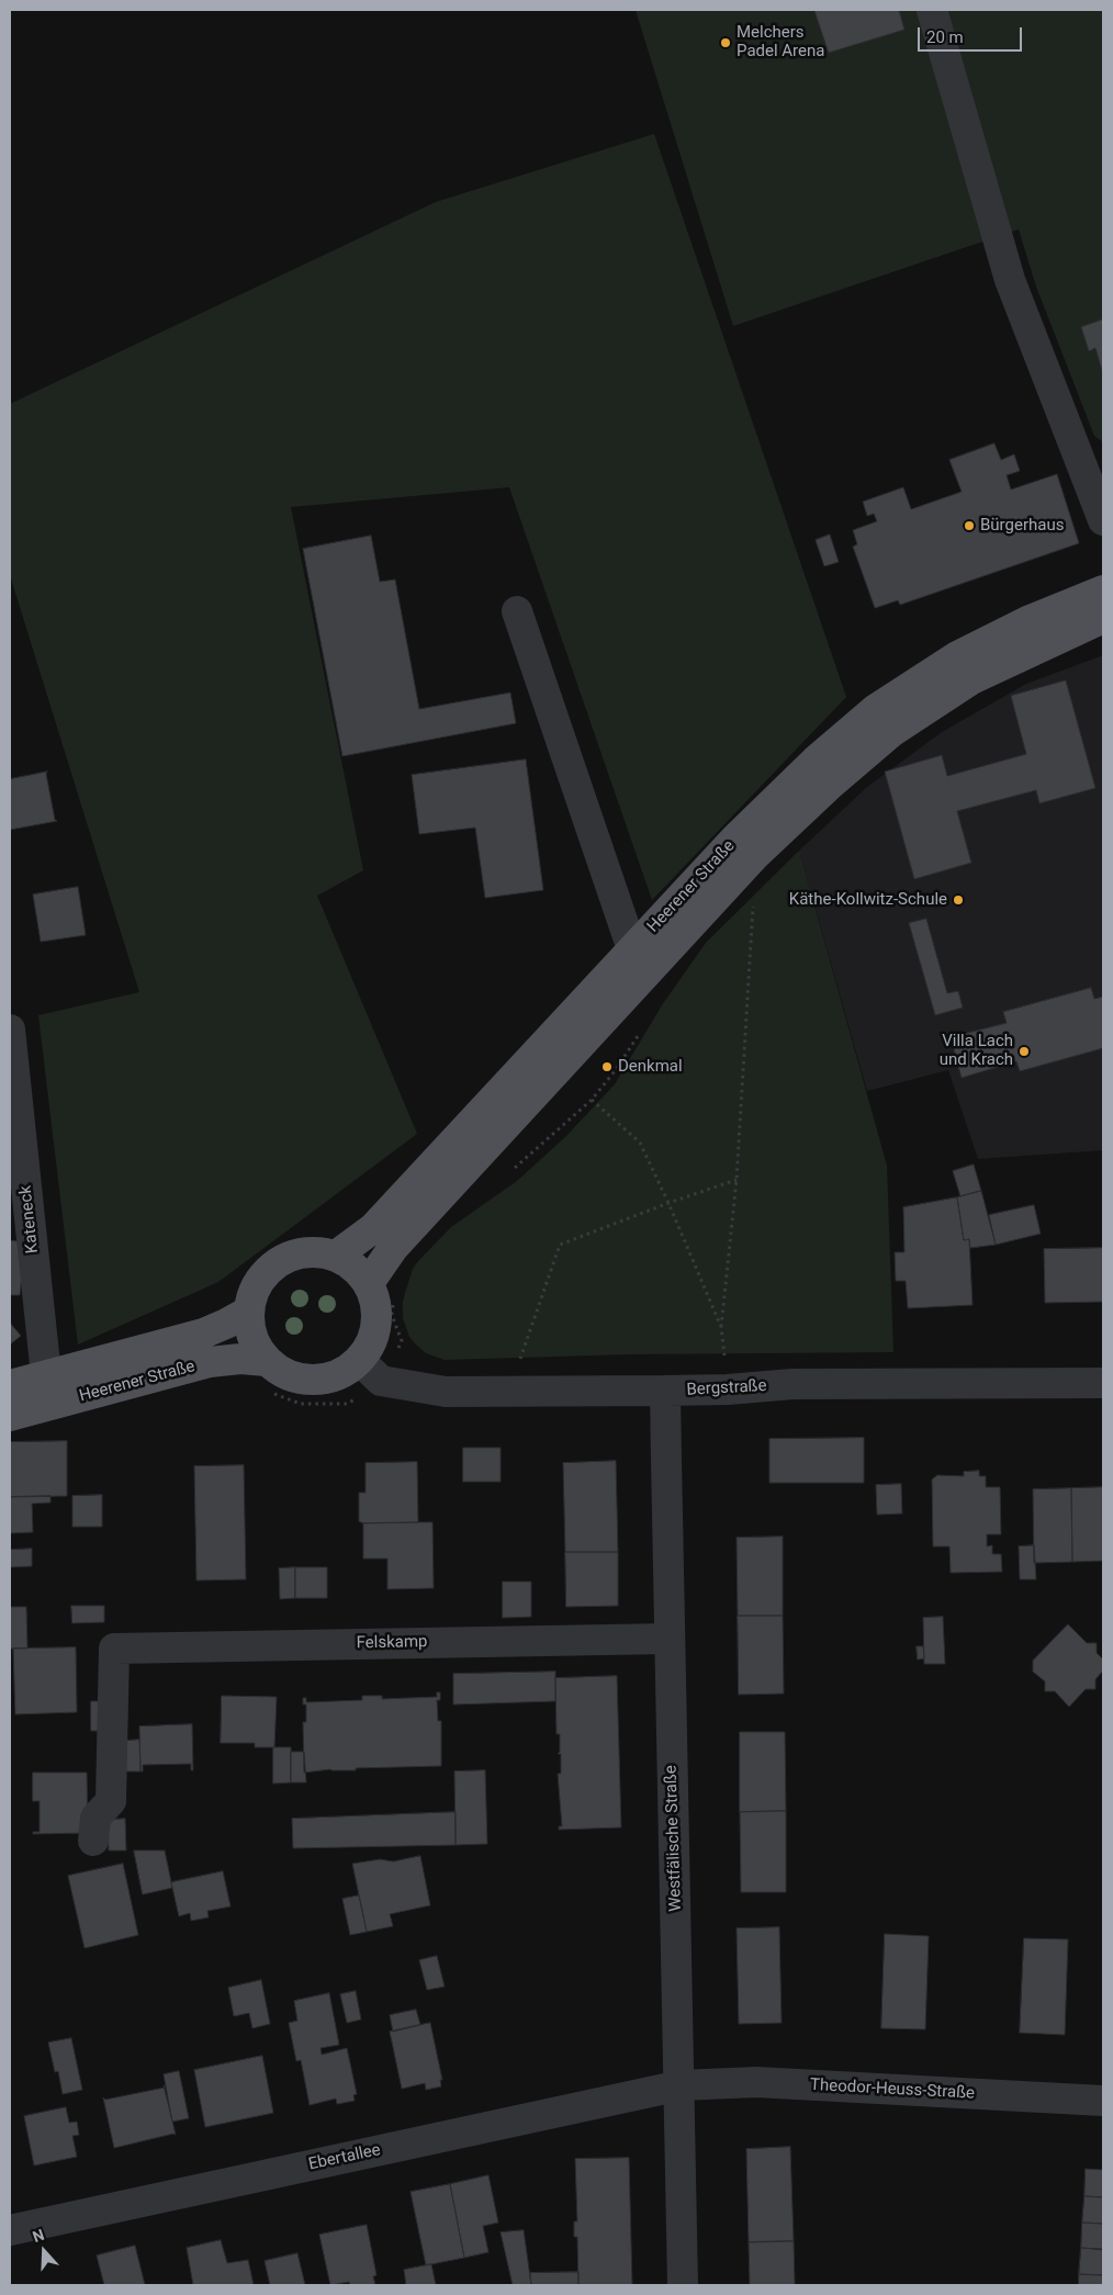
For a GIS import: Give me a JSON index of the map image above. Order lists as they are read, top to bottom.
{
  "streets": {
    "main road": ["Heerener Straße"],
    "street": [
      "Kateneck",
      "Bergstraße",
      "Felskamp",
      "Westfälische Straße",
      "Theodor-Heuss-Straße",
      "Ebertallee"
    ]
  },
  "crossings": [
    ["Heerener Straße", "Kateneck"],
    ["Bergstraße", "Westfälische Straße"],
    ["Felskamp", "Westfälische Straße"],
    ["Westfälische Straße", "Theodor-Heuss-Straße"],
    ["Westfälische Straße", "Ebertallee"],
    ["Theodor-Heuss-Straße", "Ebertallee"]
  ],
  "places": [
    "Melchers Padel Arena",
    "Bürgerhaus",
    "Käthe-Kollwitz-Schule",
    "Villa Lach und Krach",
    "Denkmal"
  ],
  "scale_bar": "20 m",
  "north": "top"
}
